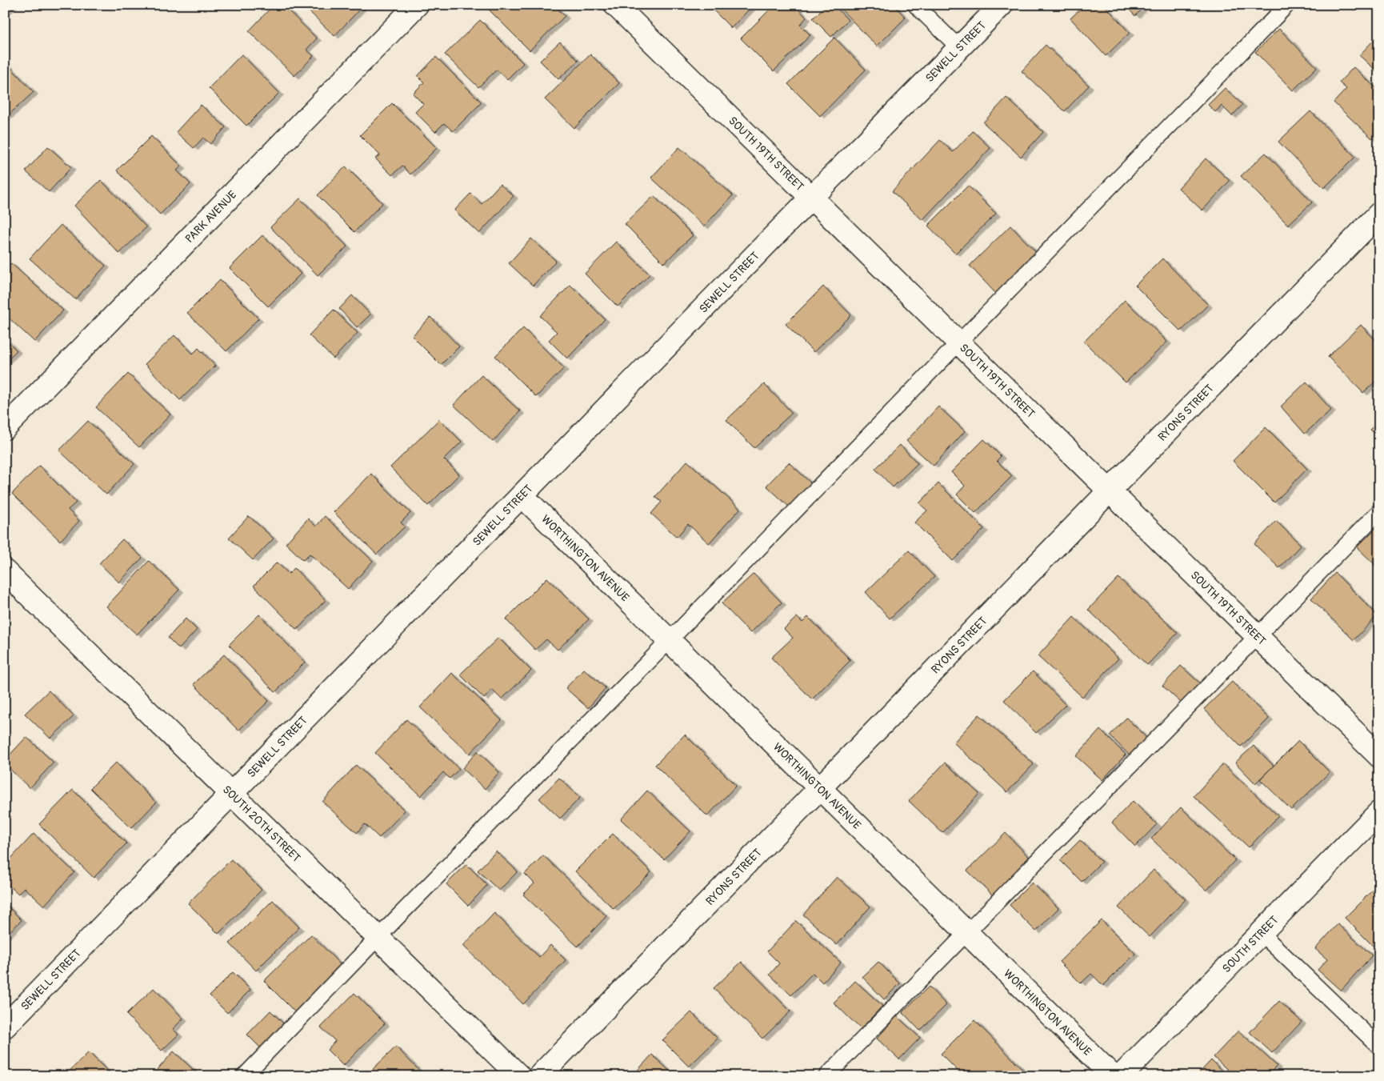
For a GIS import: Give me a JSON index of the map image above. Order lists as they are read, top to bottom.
{
  "streets": {
    "street": [
      "SEWELL STREET",
      "SOUTH 19TH STREET",
      "PARK AVENUE",
      "RYONS STREET",
      "WORTHINGTON AVENUE",
      "SOUTH 20TH STREET",
      "SOUTH STREET"
    ]
  },
  "crossings": [
    ["SEWELL STREET", "SOUTH 19TH STREET"],
    ["SEWELL STREET", "WORTHINGTON AVENUE"],
    ["SEWELL STREET", "SOUTH 20TH STREET"],
    ["SOUTH 19TH STREET", "RYONS STREET"],
    ["RYONS STREET", "WORTHINGTON AVENUE"]
  ]
}
